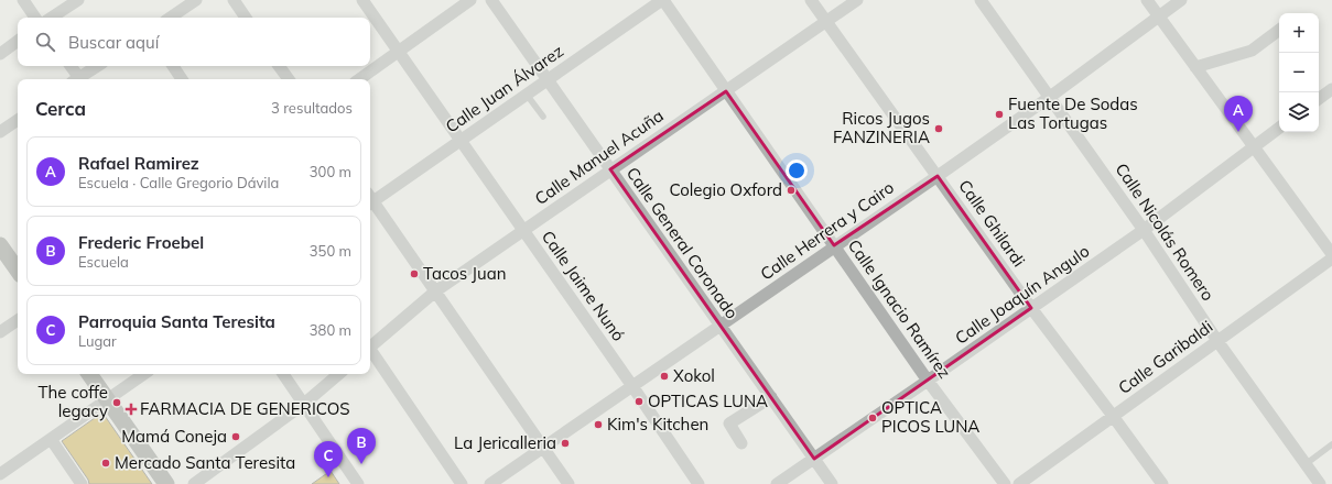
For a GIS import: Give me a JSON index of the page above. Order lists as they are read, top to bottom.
{
  "streets": {
    "street": [
      "Calle Juan Álvarez",
      "Calle Manuel Acuña",
      "Calle Ghilardi",
      "Calle Herrera y Cairo",
      "Calle Nicolás Romero",
      "Calle General Coronado",
      "Calle Jaime Nunó",
      "Calle Joaquín Angulo",
      "Calle Ignacio Ramírez",
      "Calle Garibaldi"
    ]
  },
  "crossings": [
    ["Calle Juan Álvarez", "Calle General Coronado"],
    ["Calle Juan Álvarez", "Calle Jaime Nunó"],
    ["Calle Juan Álvarez", "Calle Ignacio Ramírez"],
    ["Calle Manuel Acuña", "Calle Ghilardi"],
    ["Calle Manuel Acuña", "Calle General Coronado"],
    ["Calle Manuel Acuña", "Calle Jaime Nunó"],
    ["Calle Manuel Acuña", "Calle Ignacio Ramírez"],
    ["Calle Ghilardi", "Calle Herrera y Cairo"],
    ["Calle Ghilardi", "Calle Joaquín Angulo"],
    ["Calle Ghilardi", "Calle Garibaldi"],
    ["Calle Herrera y Cairo", "Calle Nicolás Romero"],
    ["Calle Herrera y Cairo", "Calle General Coronado"],
    ["Calle Herrera y Cairo", "Calle Jaime Nunó"],
    ["Calle Herrera y Cairo", "Calle Ignacio Ramírez"],
    ["Calle Nicolás Romero", "Calle Joaquín Angulo"],
    ["Calle Nicolás Romero", "Calle Garibaldi"],
    ["Calle General Coronado", "Calle Joaquín Angulo"],
    ["Calle Joaquín Angulo", "Calle Ignacio Ramírez"]
  ],
  "places": {
    "other": [
      "Fuente De Sodas Las Tortugas",
      "Ricos Jugos FANZINERIA",
      "Colegio Oxford",
      "Tacos Juan",
      "Xokol",
      "OPTICAS LUNA",
      "The coffe legacy",
      "OPTICA PICOS LUNA",
      "Kim's Kitchen",
      "Mamá Coneja",
      "La Jericalleria",
      "Mercado Santa Teresita"
    ],
    "health": ["FARMACIA DE GENERICOS"]
  },
  "page": {
    "map_buttons": ["+", "−"],
    "search": "Buscar aquí",
    "heading": ["Cerca", "3 resultados"],
    "pins": ["A", "B", "C"],
    "list": [
      {
        "mark": "A",
        "name": "Rafael Ramirez",
        "note": "Escuela · Calle Gregorio Dávila",
        "value": "300 m"
      },
      {
        "mark": "B",
        "name": "Frederic Froebel",
        "note": "Escuela",
        "value": "350 m"
      },
      {
        "mark": "C",
        "name": "Parroquia Santa Teresita",
        "note": "Lugar",
        "value": "380 m"
      }
    ]
  }
}
